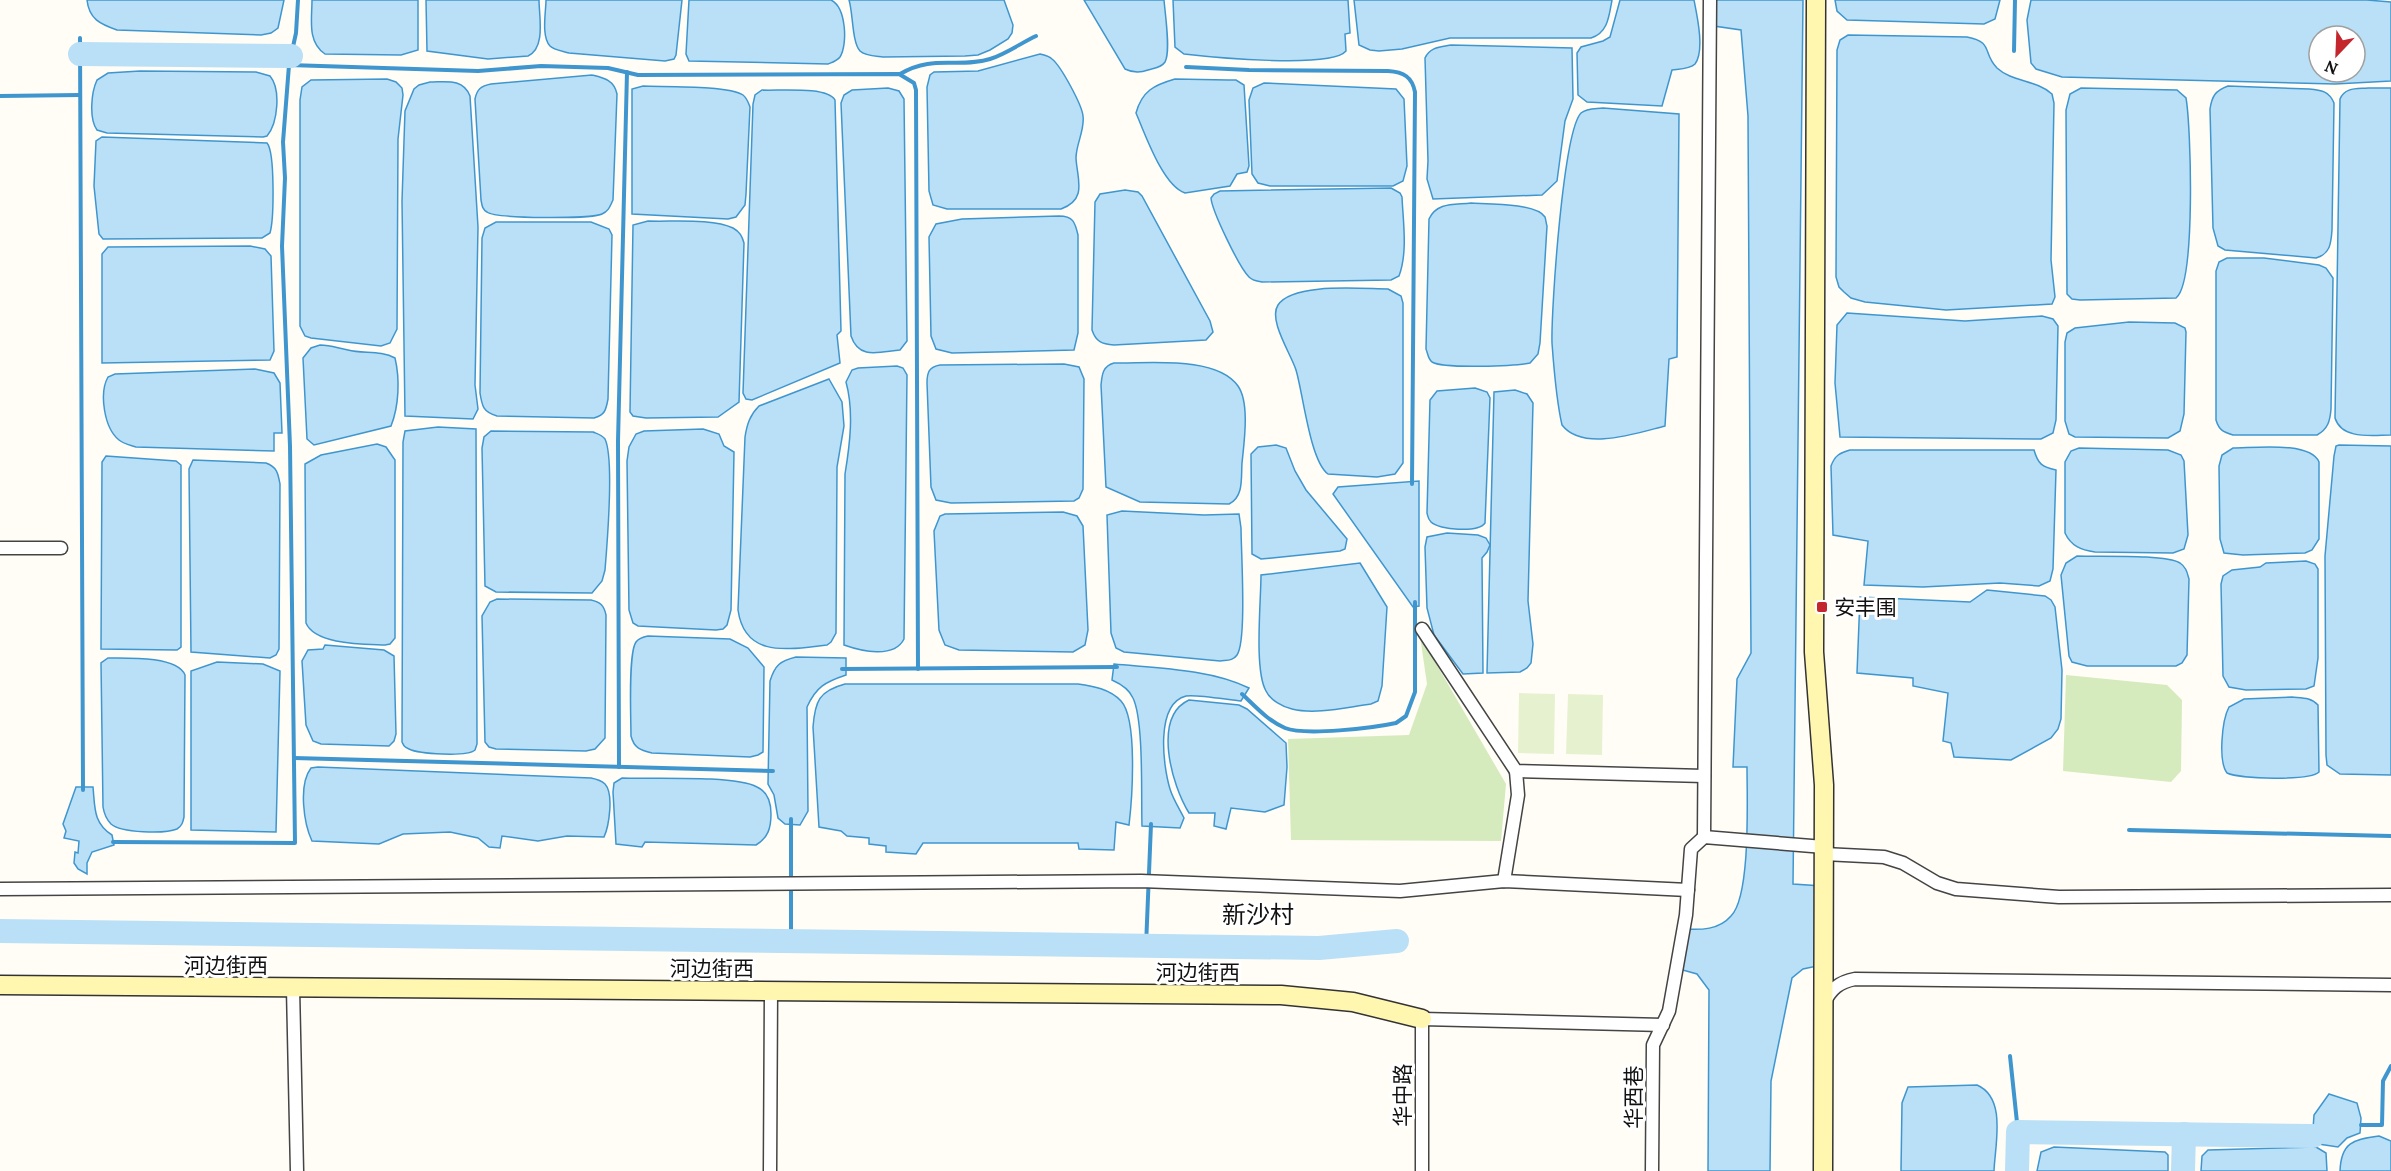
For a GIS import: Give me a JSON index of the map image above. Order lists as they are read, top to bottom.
{
  "streets": {
    "street": ["河边街西", "华中路", "华西巷"]
  },
  "crossings": [
    ["河边街西", "华中路"]
  ],
  "districts": ["新沙村"],
  "places": {
    "transit": ["安丰围"]
  },
  "north": "bottom left"
}
